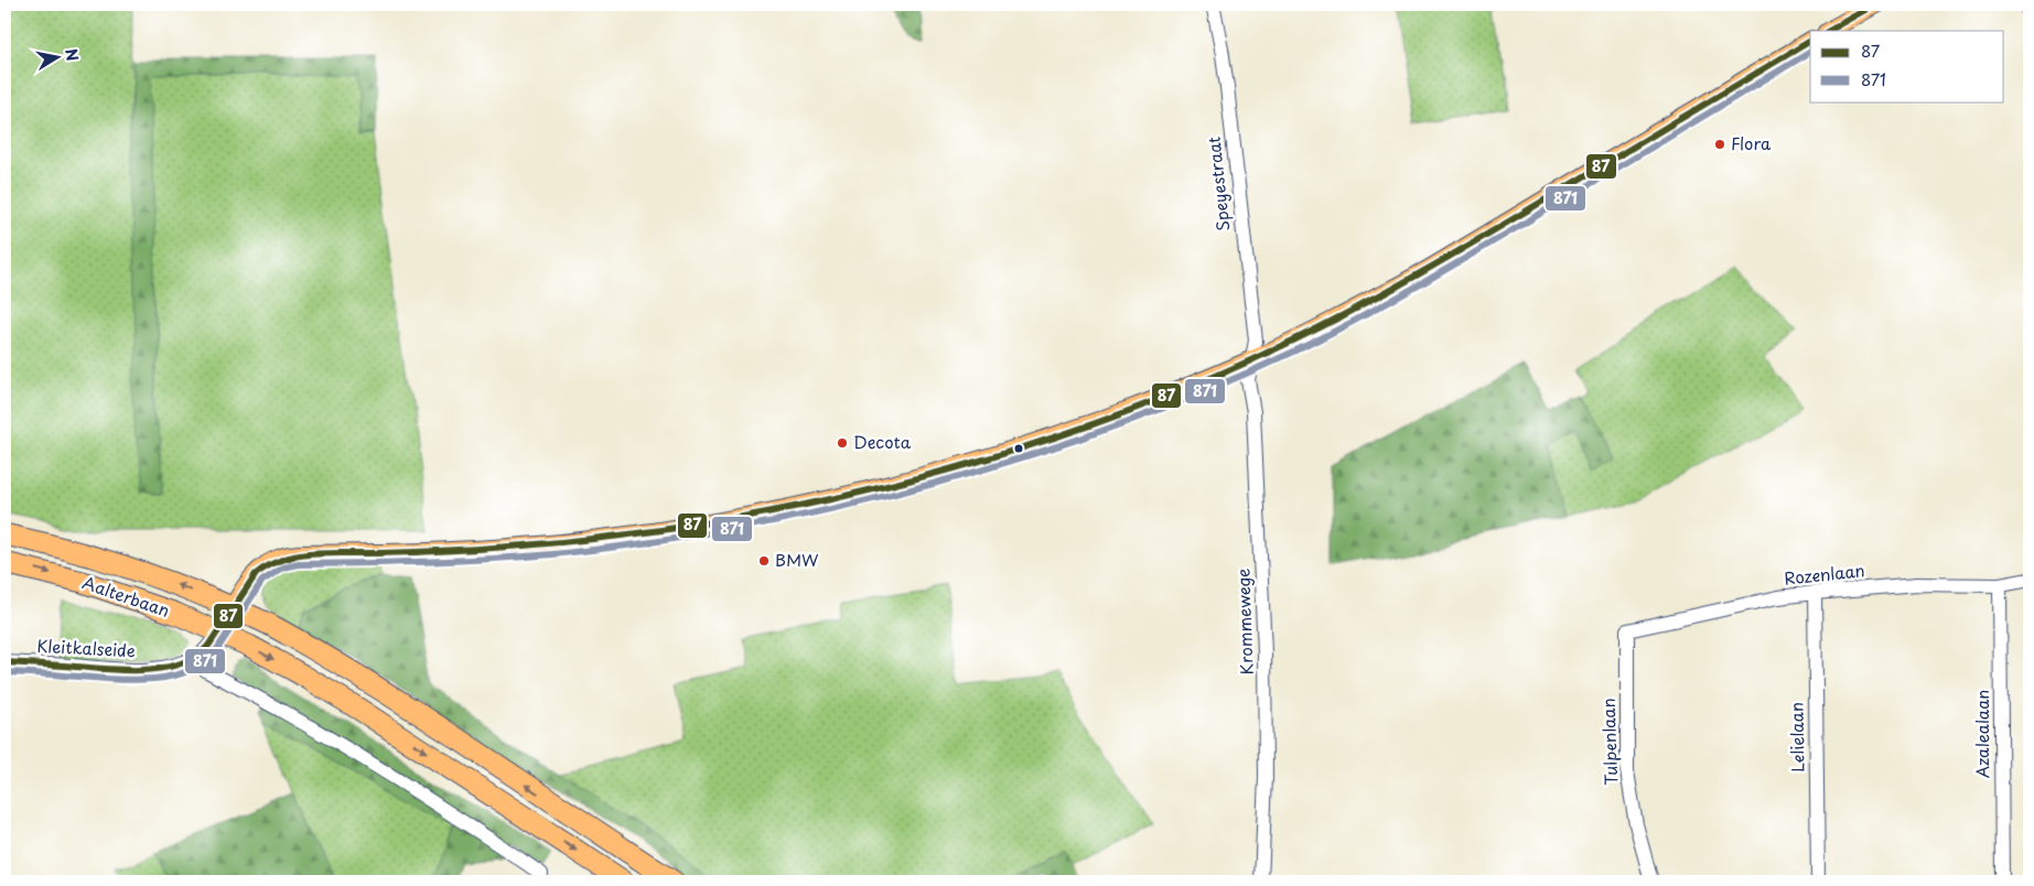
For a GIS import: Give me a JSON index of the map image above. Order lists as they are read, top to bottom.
{
  "streets": {
    "highway": ["Aalterbaan"],
    "street": [
      "Speyestraat",
      "Rozenlaan",
      "Krommewege",
      "Kleitkalseide",
      "Azalealaan",
      "Lelielaan",
      "Tulpenlaan"
    ]
  },
  "crossings": [
    ["Speyestraat", "Krommewege"],
    ["Rozenlaan", "Azalealaan"],
    ["Rozenlaan", "Lelielaan"],
    ["Rozenlaan", "Tulpenlaan"],
    ["Aalterbaan", "Kleitkalseide"]
  ],
  "places": ["Flora", "Decota", "BMW"],
  "lines": ["transit line 87", "transit line 871"],
  "legend": ["87", "871"],
  "north": "right"
}
